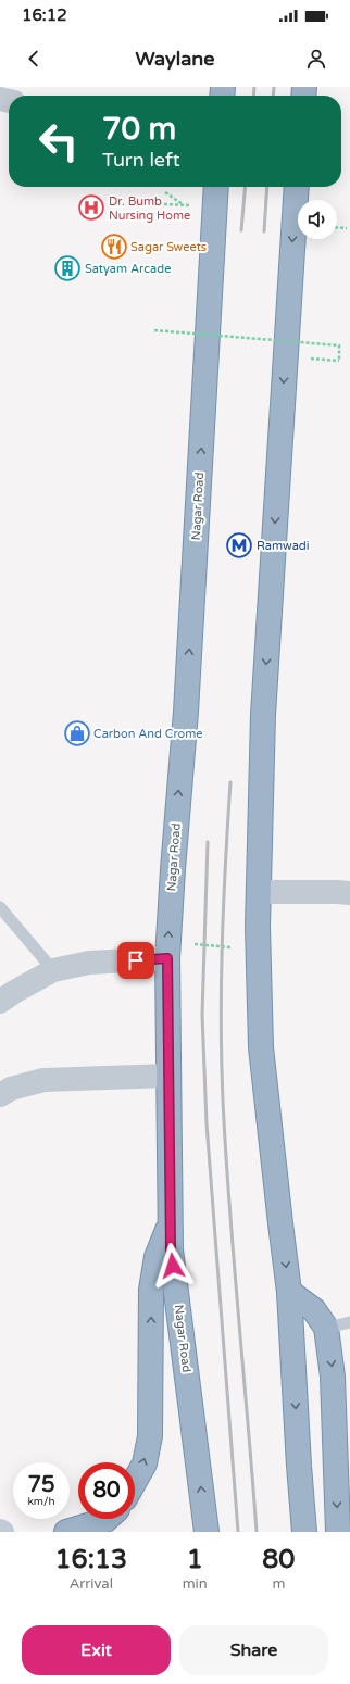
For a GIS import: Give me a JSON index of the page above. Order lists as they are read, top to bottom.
{
  "streets": {
    "highway": ["Nagar Road"]
  },
  "places": {
    "hospital": ["Dr. Bumb Nursing Home"],
    "restaurant": ["Sagar Sweets"],
    "building": ["Satyam Arcade"],
    "metro station": ["Ramwadi"],
    "shop": ["Carbon And Crome"]
  },
  "page": {
    "status": "16:12",
    "header": "Waylane",
    "turn": ["70 m", "Turn left"],
    "speed": "75 km/h",
    "limit": "80",
    "eta": [
      "16:13",
      "Arrival",
      "1",
      "min",
      "80",
      "m"
    ],
    "buttons": ["Exit", "Share"]
  }
}
